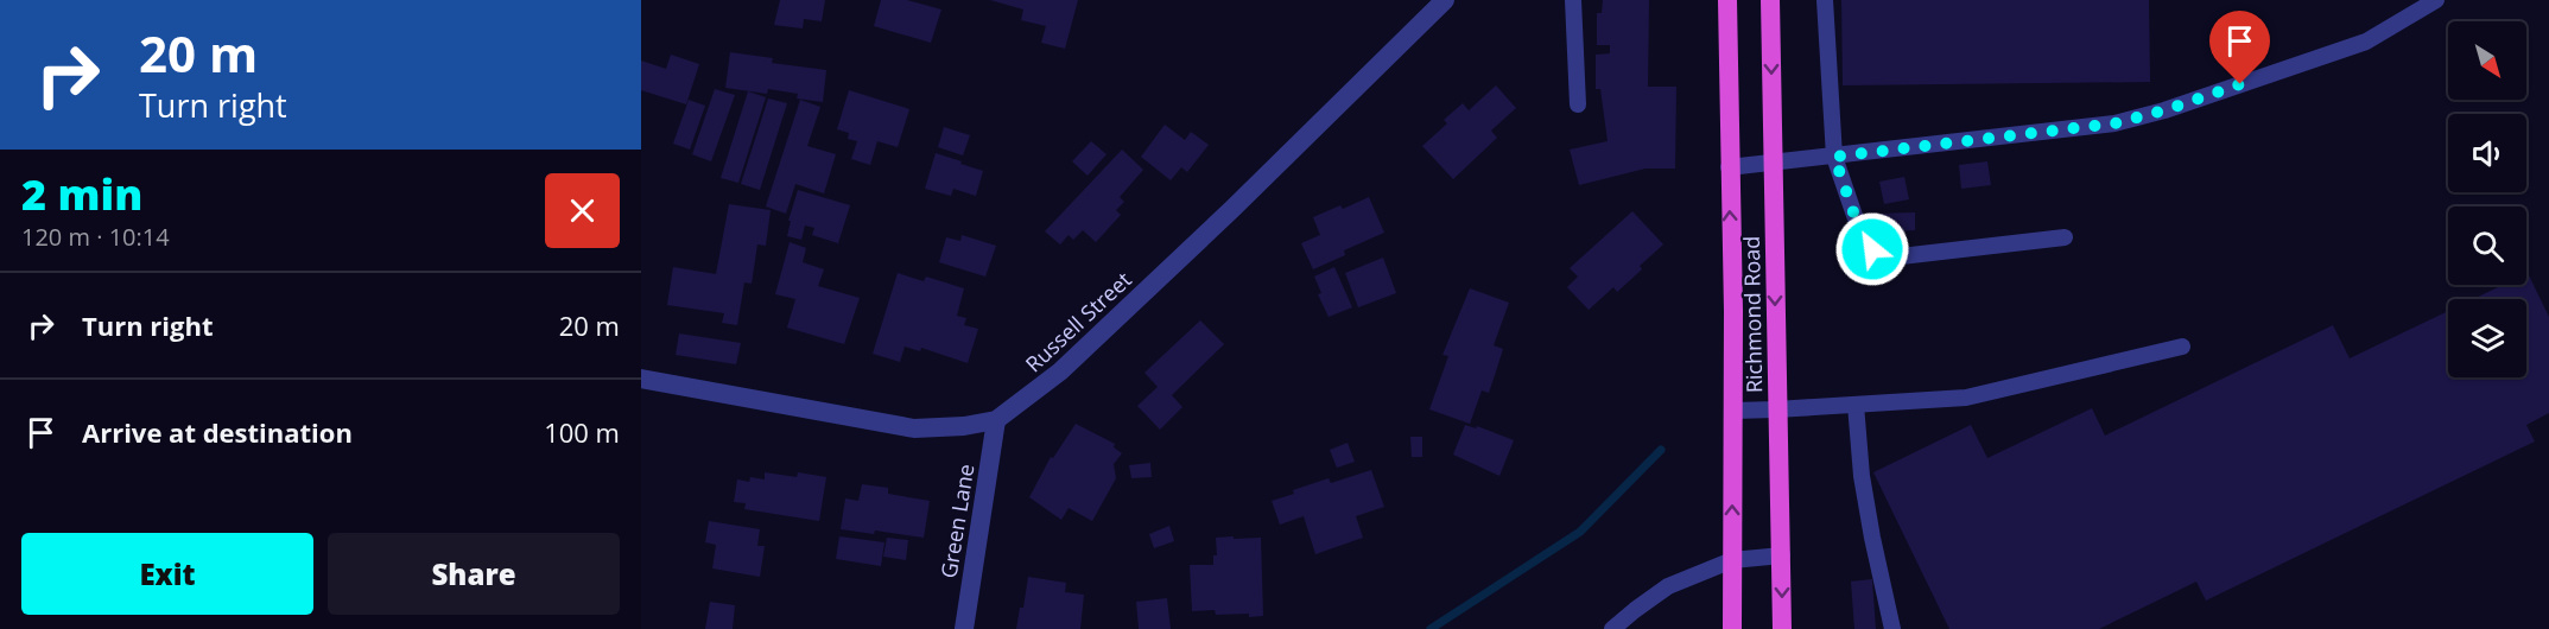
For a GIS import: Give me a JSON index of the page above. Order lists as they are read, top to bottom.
{
  "streets": {
    "highway": ["Richmond Road"],
    "street": ["Russell Street", "Green Lane"]
  },
  "crossings": [
    ["Russell Street", "Green Lane"]
  ],
  "north": "bottom right",
  "page": {
    "turn": ["20 m", "Turn right"],
    "heading": ["2 min", "120 m · 10:14"],
    "list": [
      {
        "name": "Turn right",
        "value": "20 m"
      },
      {
        "name": "Arrive at destination",
        "value": "100 m"
      }
    ],
    "buttons": ["Exit", "Share"]
  }
}
